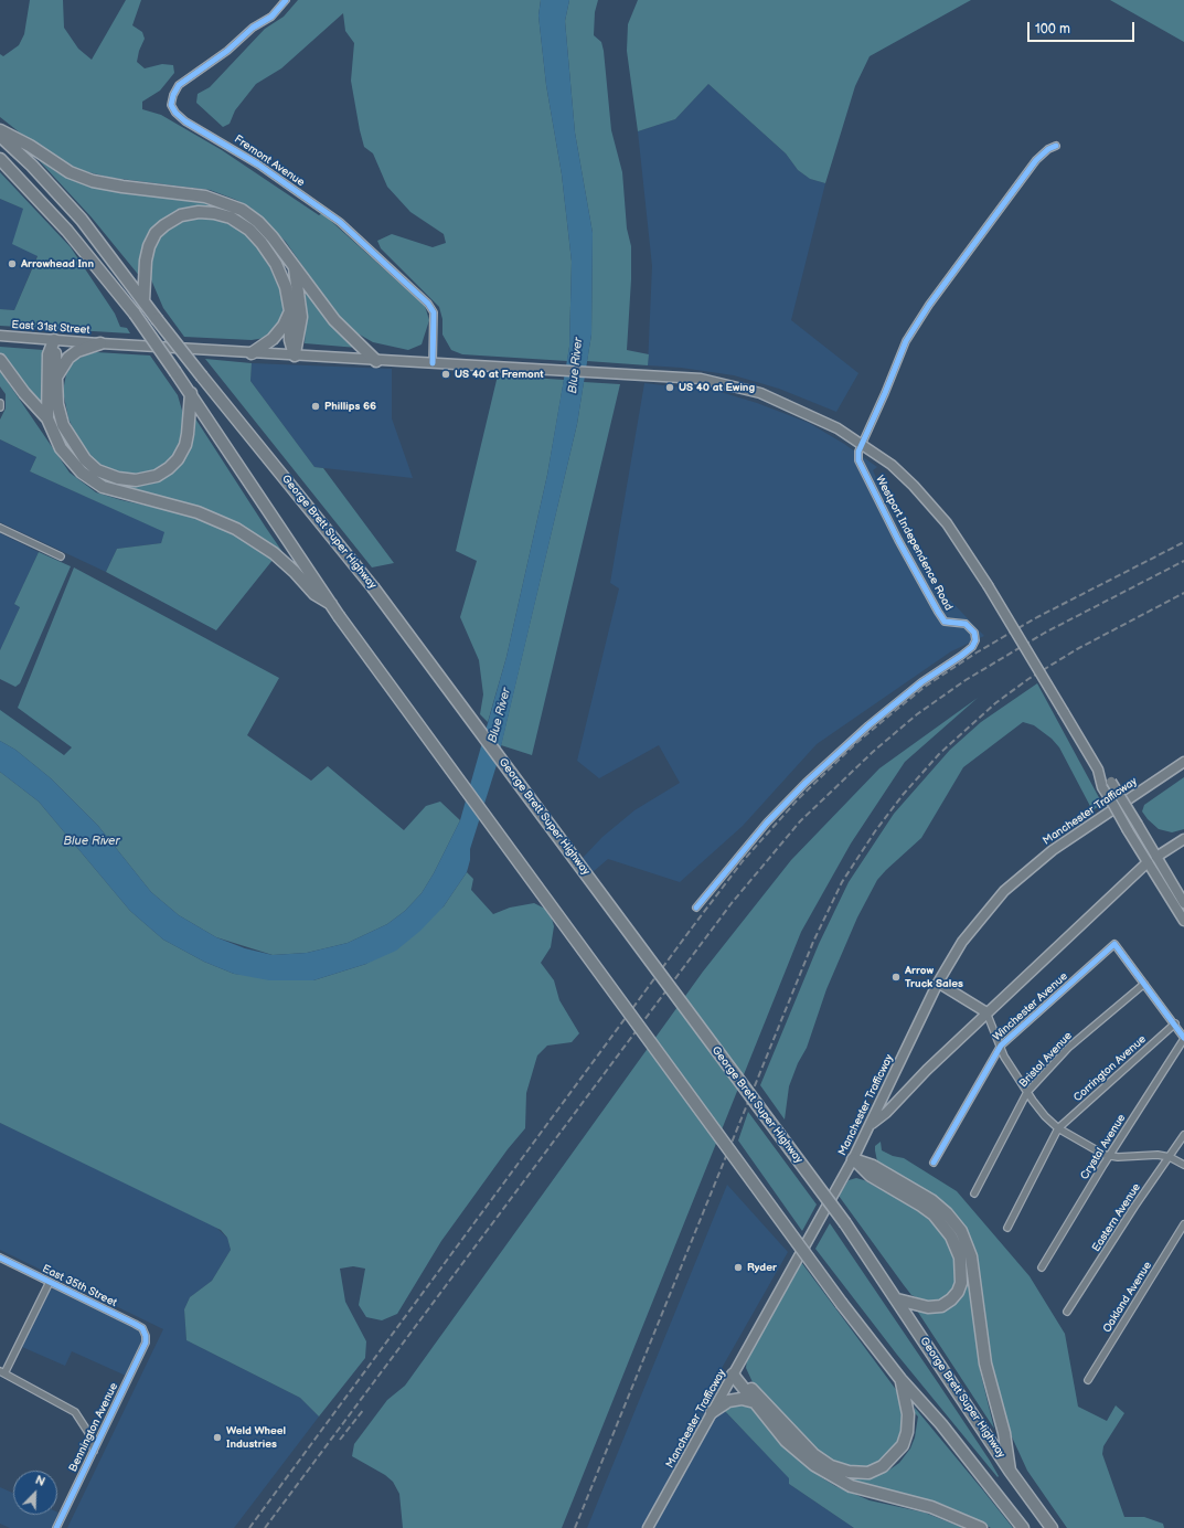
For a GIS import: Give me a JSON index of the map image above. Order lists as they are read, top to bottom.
{
  "streets": {
    "highway": ["George Brett Super Highway"],
    "main road": ["East 31st Street", "Manchester Trafficway"],
    "street": [
      "Fremont Avenue",
      "Westport Independence Road",
      "Winchester Avenue",
      "Bristol Avenue",
      "Corrington Avenue",
      "Crystal Avenue",
      "Eastern Avenue",
      "East 35th Street",
      "Oakland Avenue",
      "Bennington Avenue"
    ]
  },
  "crossings": [
    ["Fremont Avenue", "East 31st Street"],
    ["East 31st Street", "Westport Independence Road"],
    ["Winchester Avenue", "Bristol Avenue"],
    ["East 35th Street", "Bennington Avenue"]
  ],
  "water": ["Blue River"],
  "places": [
    "Arrowhead Inn",
    "US 40 at Fremont",
    "US 40 at Ewing",
    "Phillips 66",
    "Arrow Truck Sales",
    "Ryder",
    "Weld Wheel Industries"
  ],
  "scale_bar": "100 m",
  "north": "top right"
}
